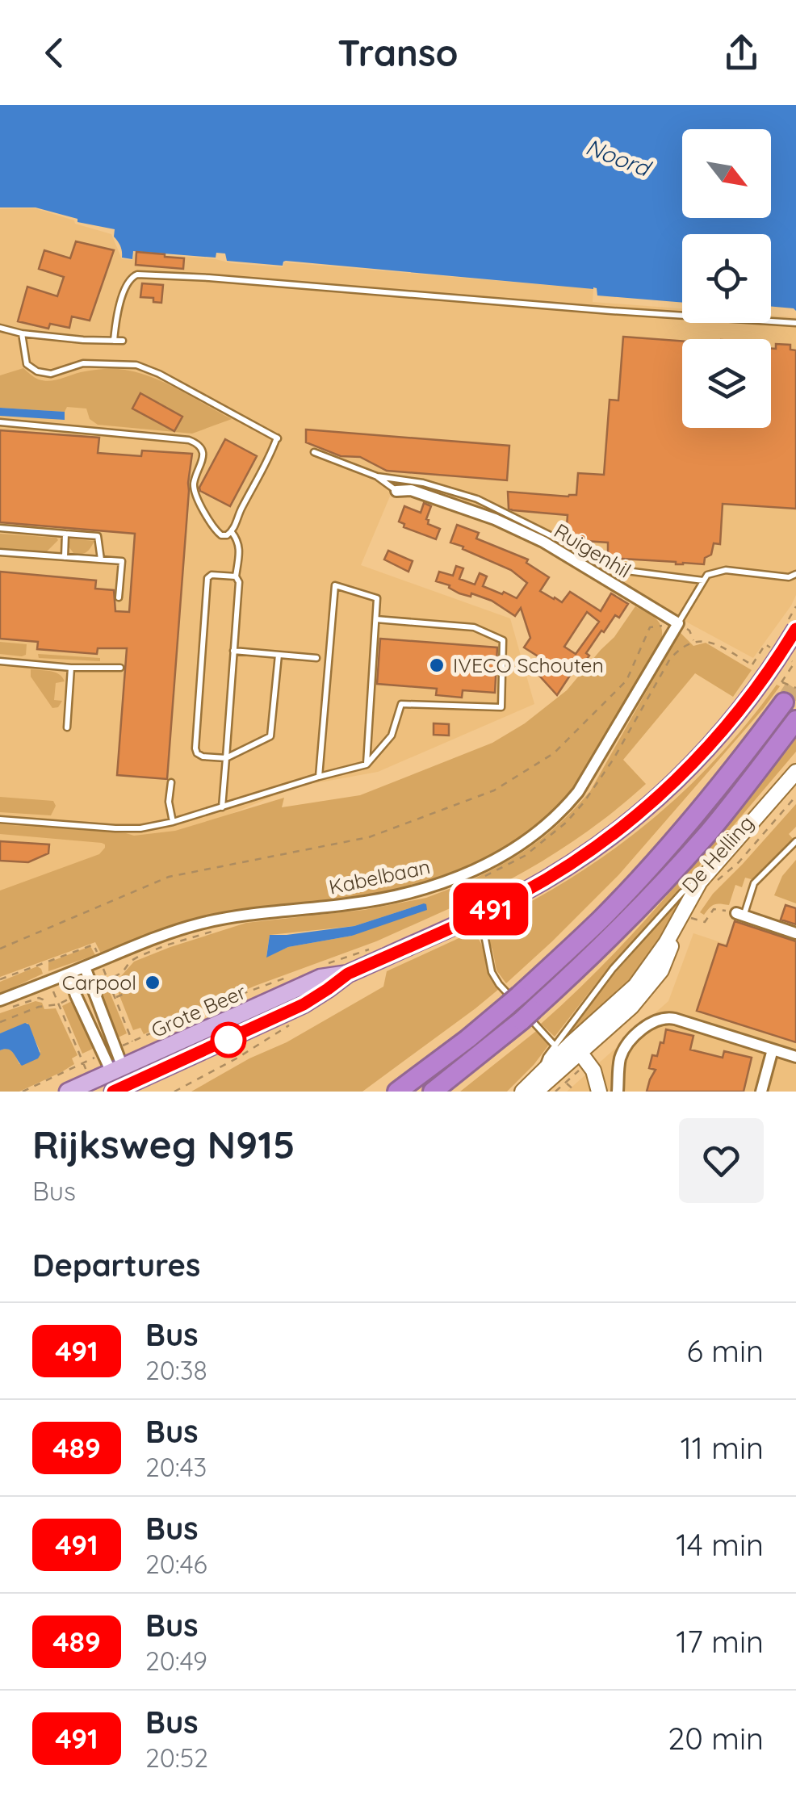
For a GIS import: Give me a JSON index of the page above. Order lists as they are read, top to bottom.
{
  "streets": {
    "main road": ["Grote Beer"],
    "street": ["Ruigenhil", "De Helling", "Kabelbaan"]
  },
  "crossings": [
    ["Ruigenhil", "Kabelbaan"]
  ],
  "water": ["Noord"],
  "places": ["IVECO Schouten", "Carpool"],
  "lines": ["bus line 491"],
  "north": "bottom right",
  "page": {
    "header": "Transo",
    "on_map": "491",
    "heading": [
      ["Rijksweg N915", "Bus"],
      "Departures"
    ],
    "list": [
      {
        "mark": "491",
        "name": "Bus",
        "note": "20:38",
        "value": "6 min"
      },
      {
        "mark": "489",
        "name": "Bus",
        "note": "20:43",
        "value": "11 min"
      },
      {
        "mark": "491",
        "name": "Bus",
        "note": "20:46",
        "value": "14 min"
      },
      {
        "mark": "489",
        "name": "Bus",
        "note": "20:49",
        "value": "17 min"
      },
      {
        "mark": "491",
        "name": "Bus",
        "note": "20:52",
        "value": "20 min"
      }
    ]
  }
}
